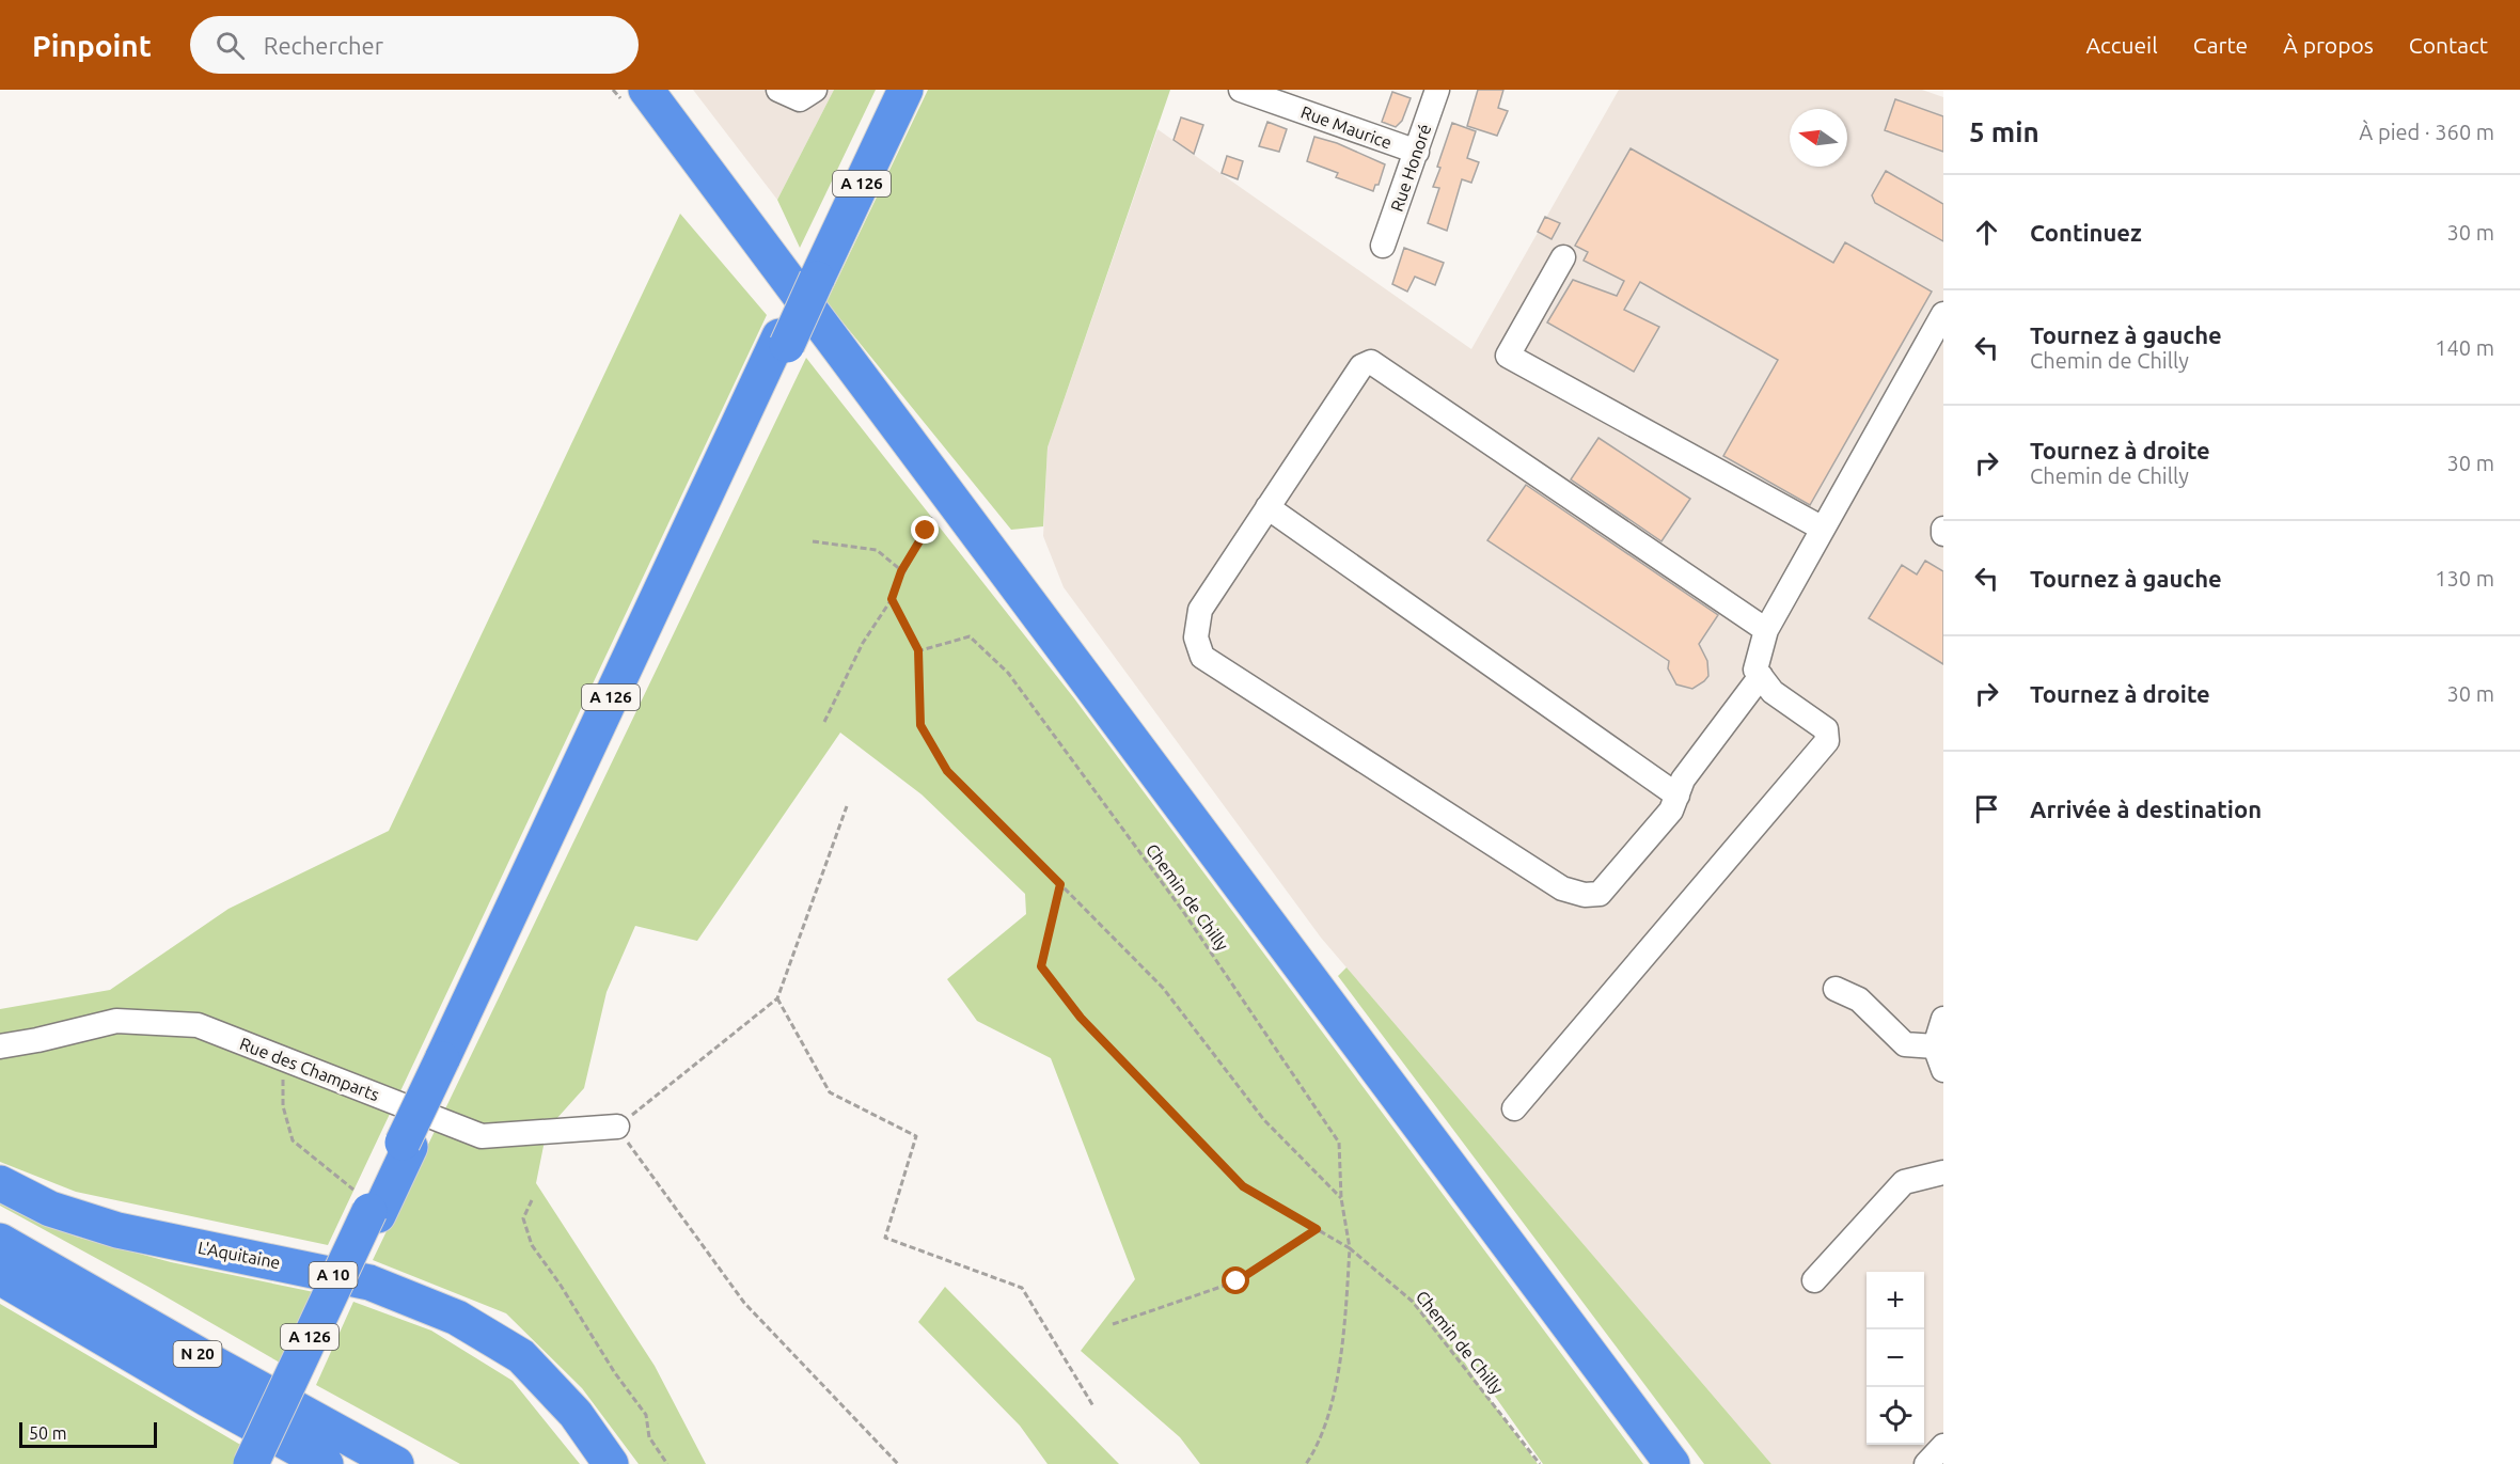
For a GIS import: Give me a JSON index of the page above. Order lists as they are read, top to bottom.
{
  "streets": {
    "highway": [
      "A 126",
      "L'Aquitaine",
      "A 10",
      "N 20"
    ],
    "street": ["Rue Maurice", "Rue Honoré", "Rue des Champarts"],
    "path": ["Chemin de Chilly"]
  },
  "crossings": [
    ["Rue Maurice", "Rue Honoré"]
  ],
  "scale_bar": "50 m",
  "north": "left",
  "page": {
    "header": "Pinpoint",
    "search": "Rechercher",
    "nav": [
      "Accueil",
      "Carte",
      "À propos",
      "Contact"
    ],
    "heading": ["5 min", "À pied · 360 m"],
    "list": [
      ["Continuez", "30 m"],
      ["Tournez à gauche", "Chemin de Chilly", "140 m"],
      ["Tournez à droite", "Chemin de Chilly", "30 m"],
      ["Tournez à gauche", "130 m"],
      ["Tournez à droite", "30 m"],
      "Arrivée à destination"
    ],
    "map_buttons": ["+", "−"],
    "scale": "50 m"
  }
}
